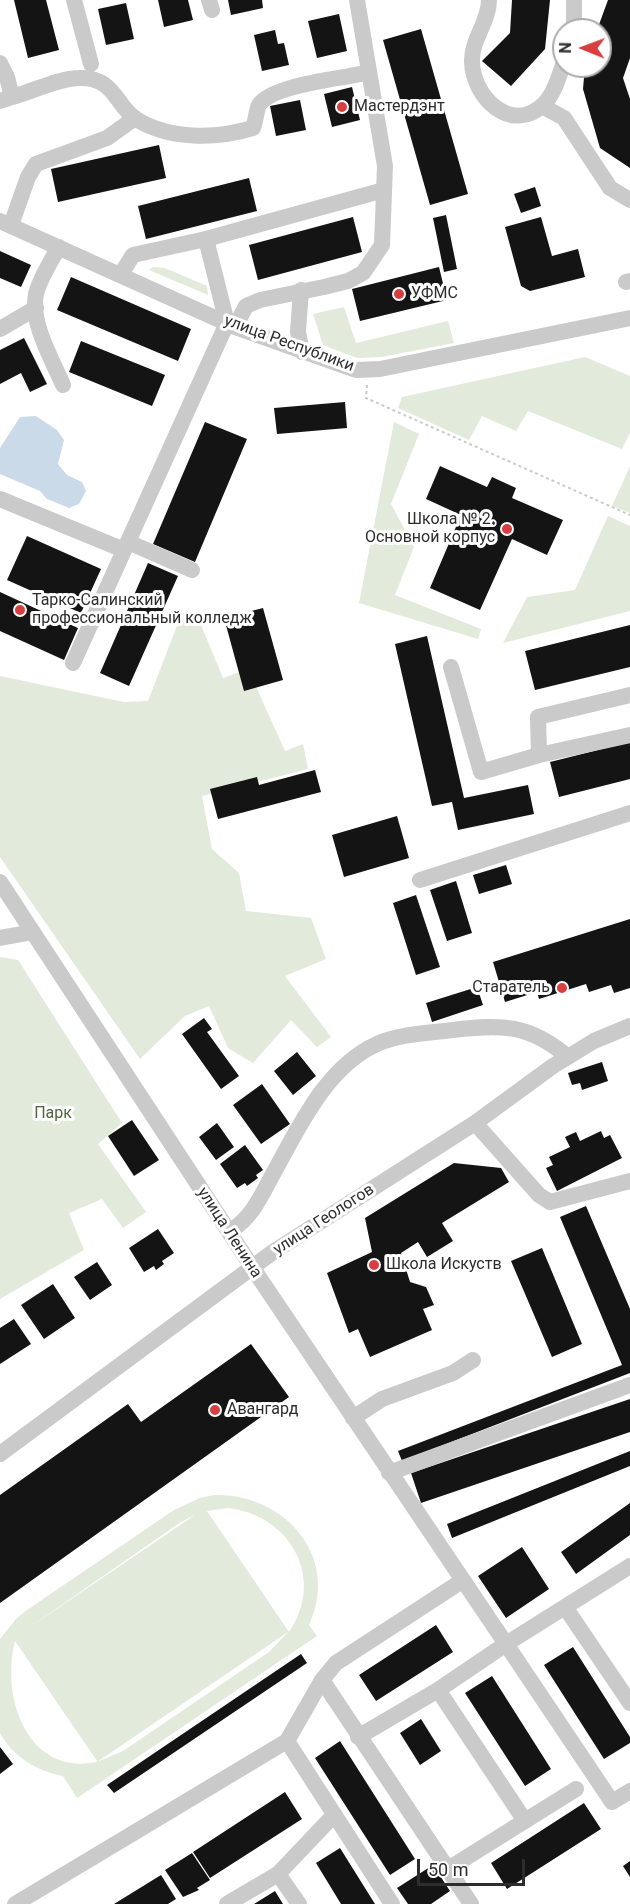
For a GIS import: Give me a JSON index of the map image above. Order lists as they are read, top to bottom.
{
  "streets": {
    "street": ["улица Республики", "улица Геологов", "улица Ленина"]
  },
  "crossings": [
    ["улица Геологов", "улица Ленина"]
  ],
  "parks": ["Парк"],
  "places": [
    "Мастердэнт",
    "УФМС",
    "Школа № 2. Основной корпус",
    "Тарко-Салинский профессиональный колледж",
    "Старатель",
    "Школа Искуств",
    "Авангард"
  ],
  "scale_bar": "50 m",
  "north": "left"
}
